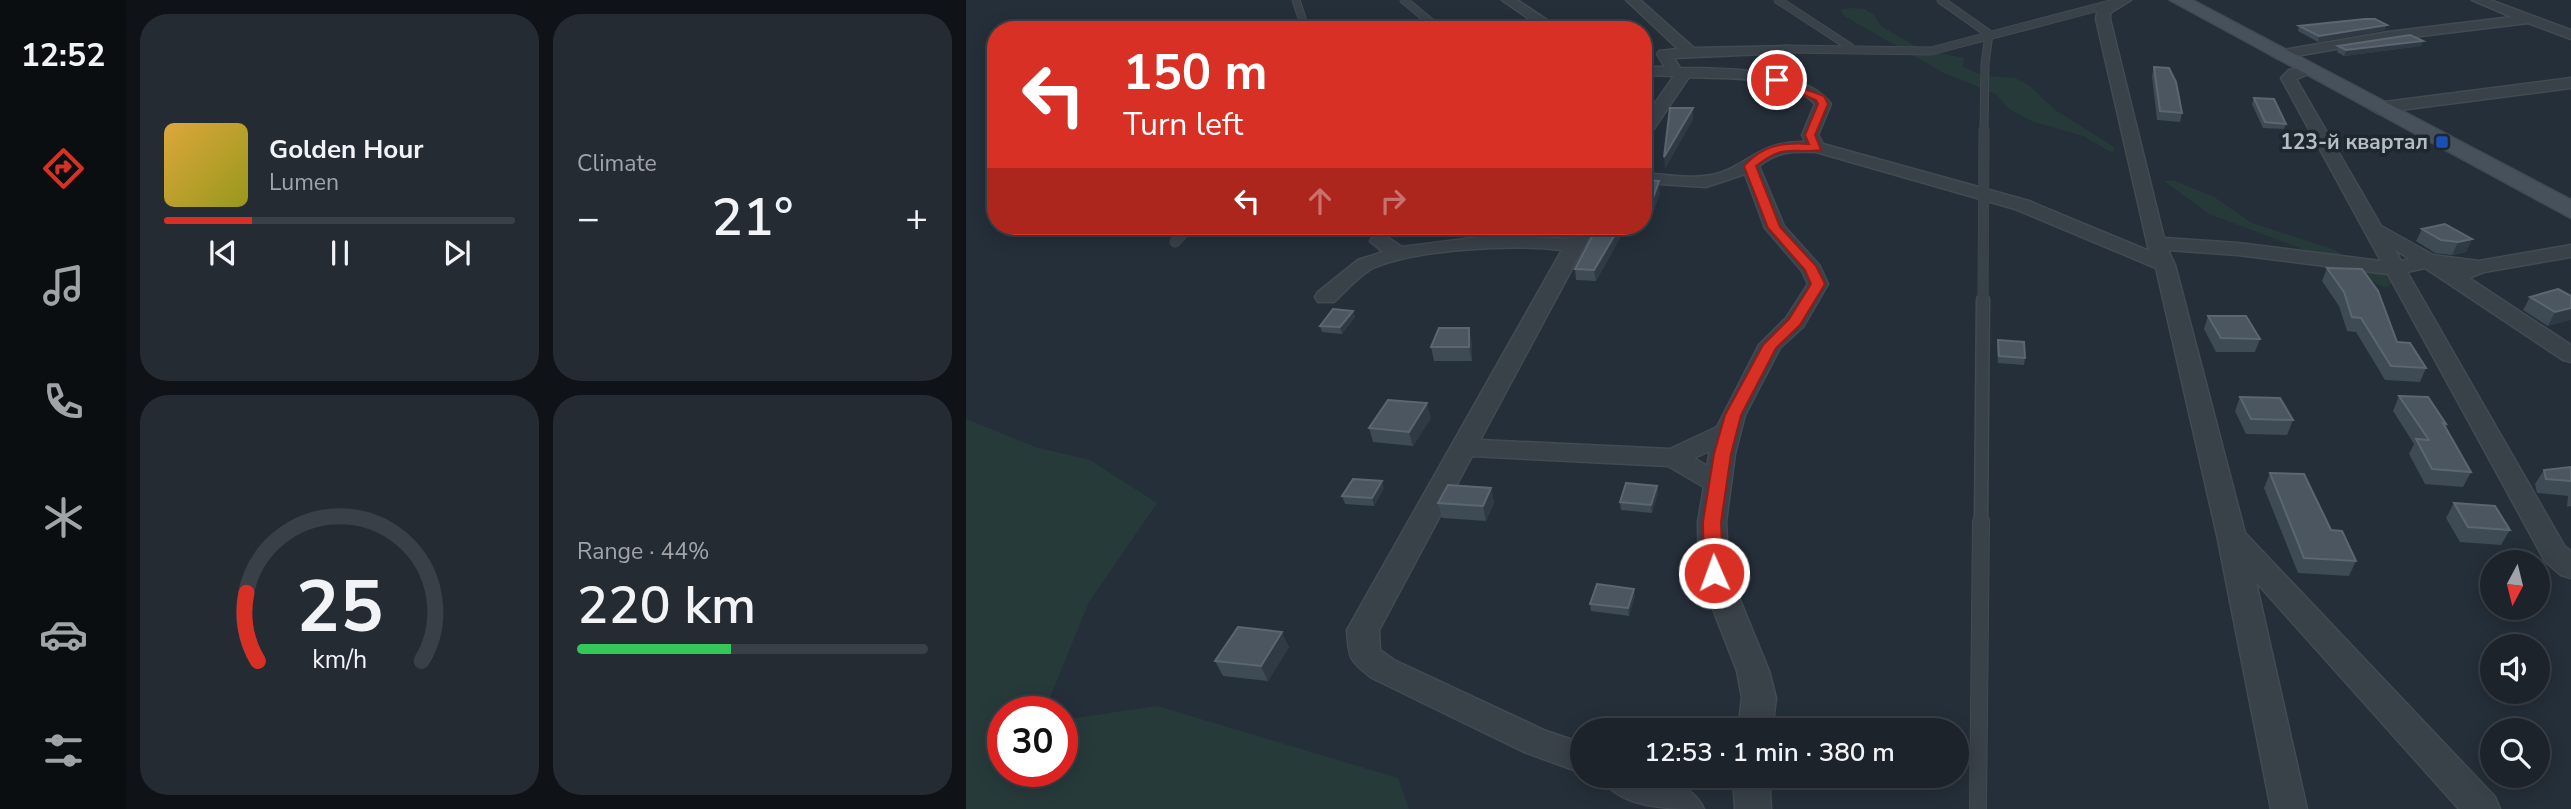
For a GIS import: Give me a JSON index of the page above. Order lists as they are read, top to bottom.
{
  "places": {
    "transit": ["123-й квартал"]
  },
  "north": "bottom",
  "page": {
    "tabs": "12:52",
    "tile": [
      "Climate",
      ["Range · 44%", "220 km"]
    ],
    "turn": ["150 m", "Turn left"],
    "song": ["Golden Hour", "Lumen"],
    "heat": ["−", "21°", "+"],
    "limit": "30",
    "trip": "12:53 · 1 min · 380 m",
    "gauge": ["25", "km/h"]
  }
}
